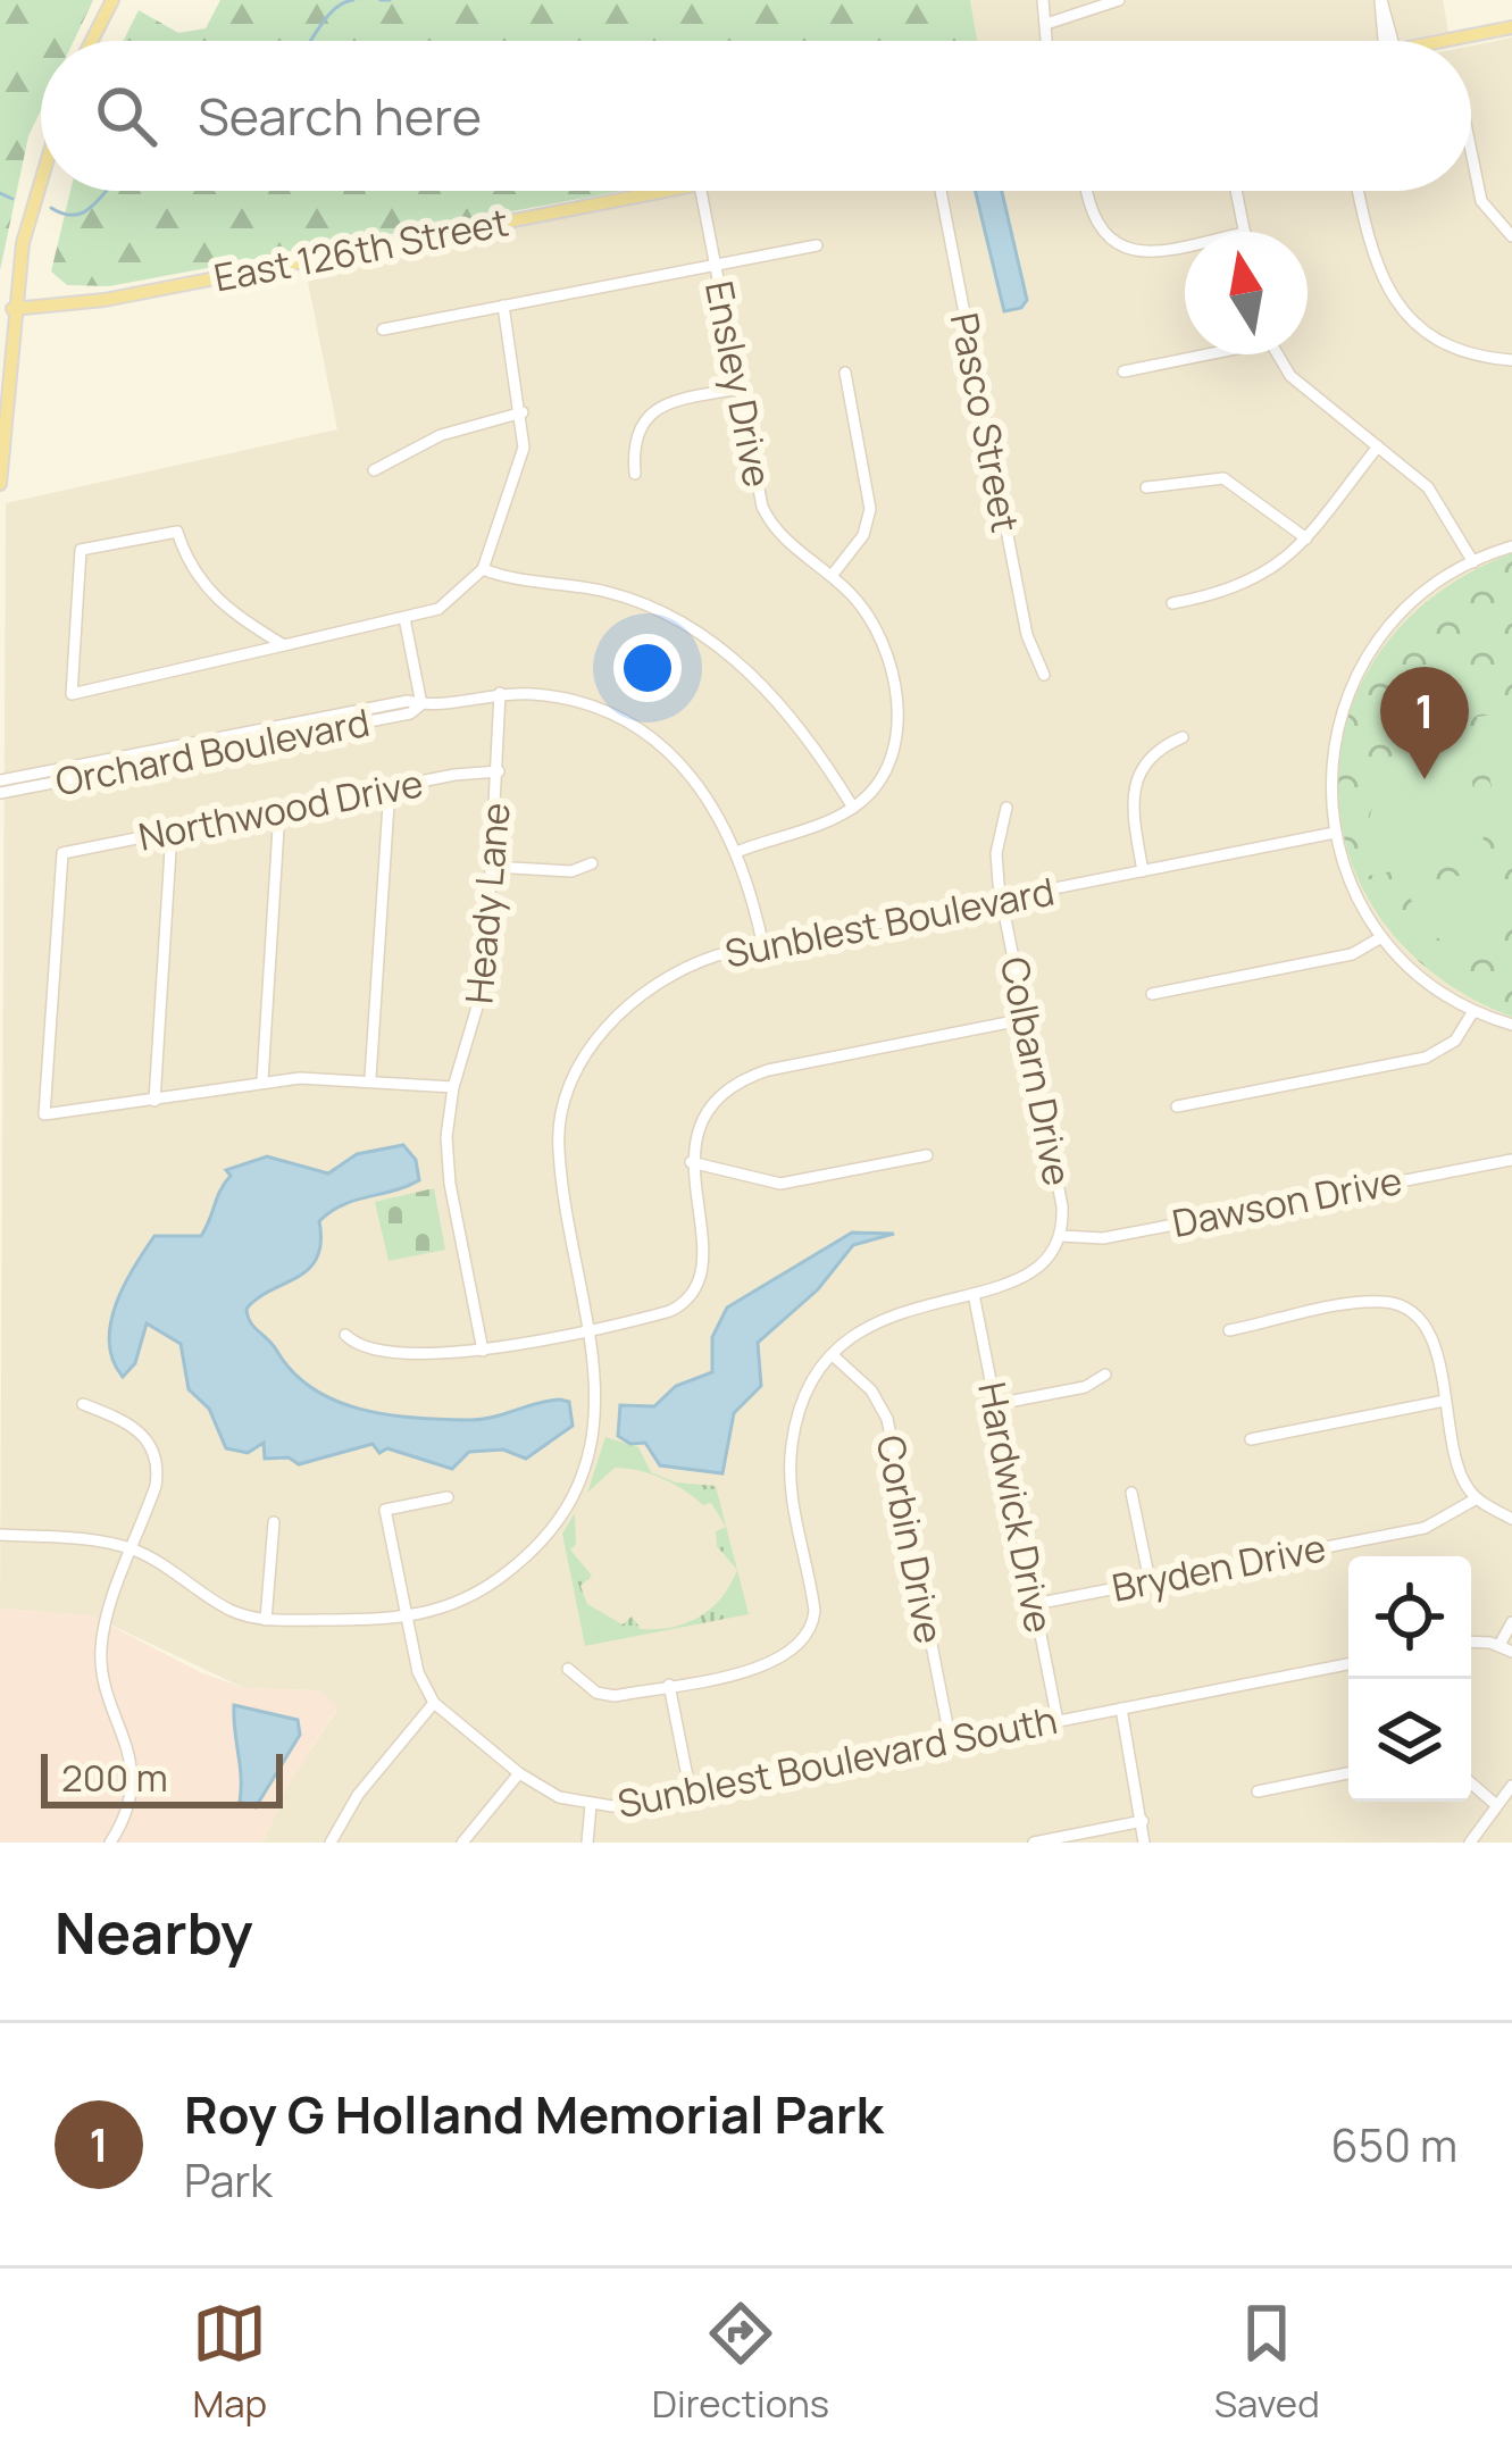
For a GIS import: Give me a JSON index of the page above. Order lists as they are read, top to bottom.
{
  "streets": {
    "main road": ["East 126th Street"],
    "street": [
      "Ensley Drive",
      "Pasco Street",
      "Orchard Boulevard",
      "Northwood Drive",
      "Heady Lane",
      "Sunblest Boulevard",
      "Colbarn Drive",
      "Dawson Drive",
      "Hardwick Drive",
      "Corbin Drive",
      "Bryden Drive",
      "Sunblest Boulevard South"
    ]
  },
  "crossings": [
    ["Orchard Boulevard", "Heady Lane"],
    ["Orchard Boulevard", "Sunblest Boulevard"],
    ["Northwood Drive", "Heady Lane"],
    ["Sunblest Boulevard", "Colbarn Drive"],
    ["Colbarn Drive", "Dawson Drive"],
    ["Colbarn Drive", "Hardwick Drive"],
    ["Colbarn Drive", "Corbin Drive"],
    ["Hardwick Drive", "Bryden Drive"],
    ["Hardwick Drive", "Sunblest Boulevard South"],
    ["Corbin Drive", "Sunblest Boulevard South"]
  ],
  "scale_bar": "200 m",
  "north": "top",
  "page": {
    "search": "Search here",
    "pins": "1",
    "scale": "200 m",
    "heading": "Nearby",
    "list": [
      {
        "mark": "1",
        "name": "Roy G Holland Memorial Park",
        "note": "Park",
        "value": "650 m"
      }
    ],
    "nav": ["Map", "Directions", "Saved"]
  }
}
